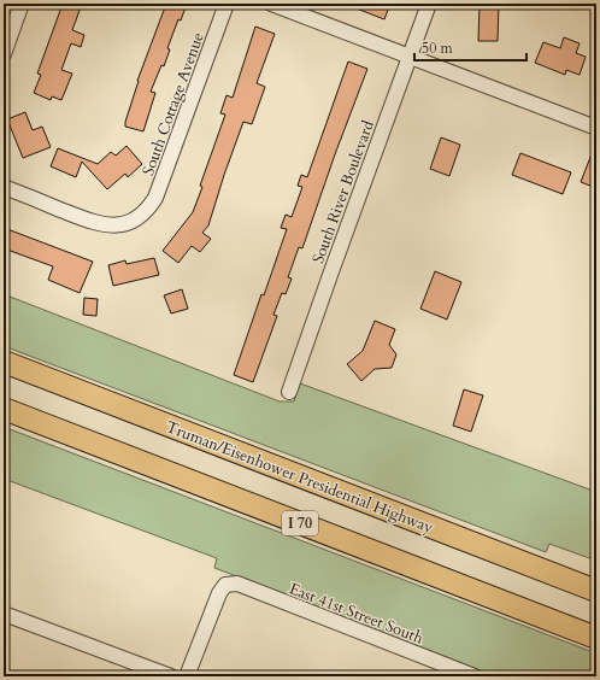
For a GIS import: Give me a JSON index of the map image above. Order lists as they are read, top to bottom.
{
  "streets": {
    "highway": ["Truman/Eisenhower Presidential Highway", "I 70"],
    "street": ["South Cottage Avenue", "South River Boulevard", "East 41st Street South"]
  },
  "scale_bar": "50 m"
}
